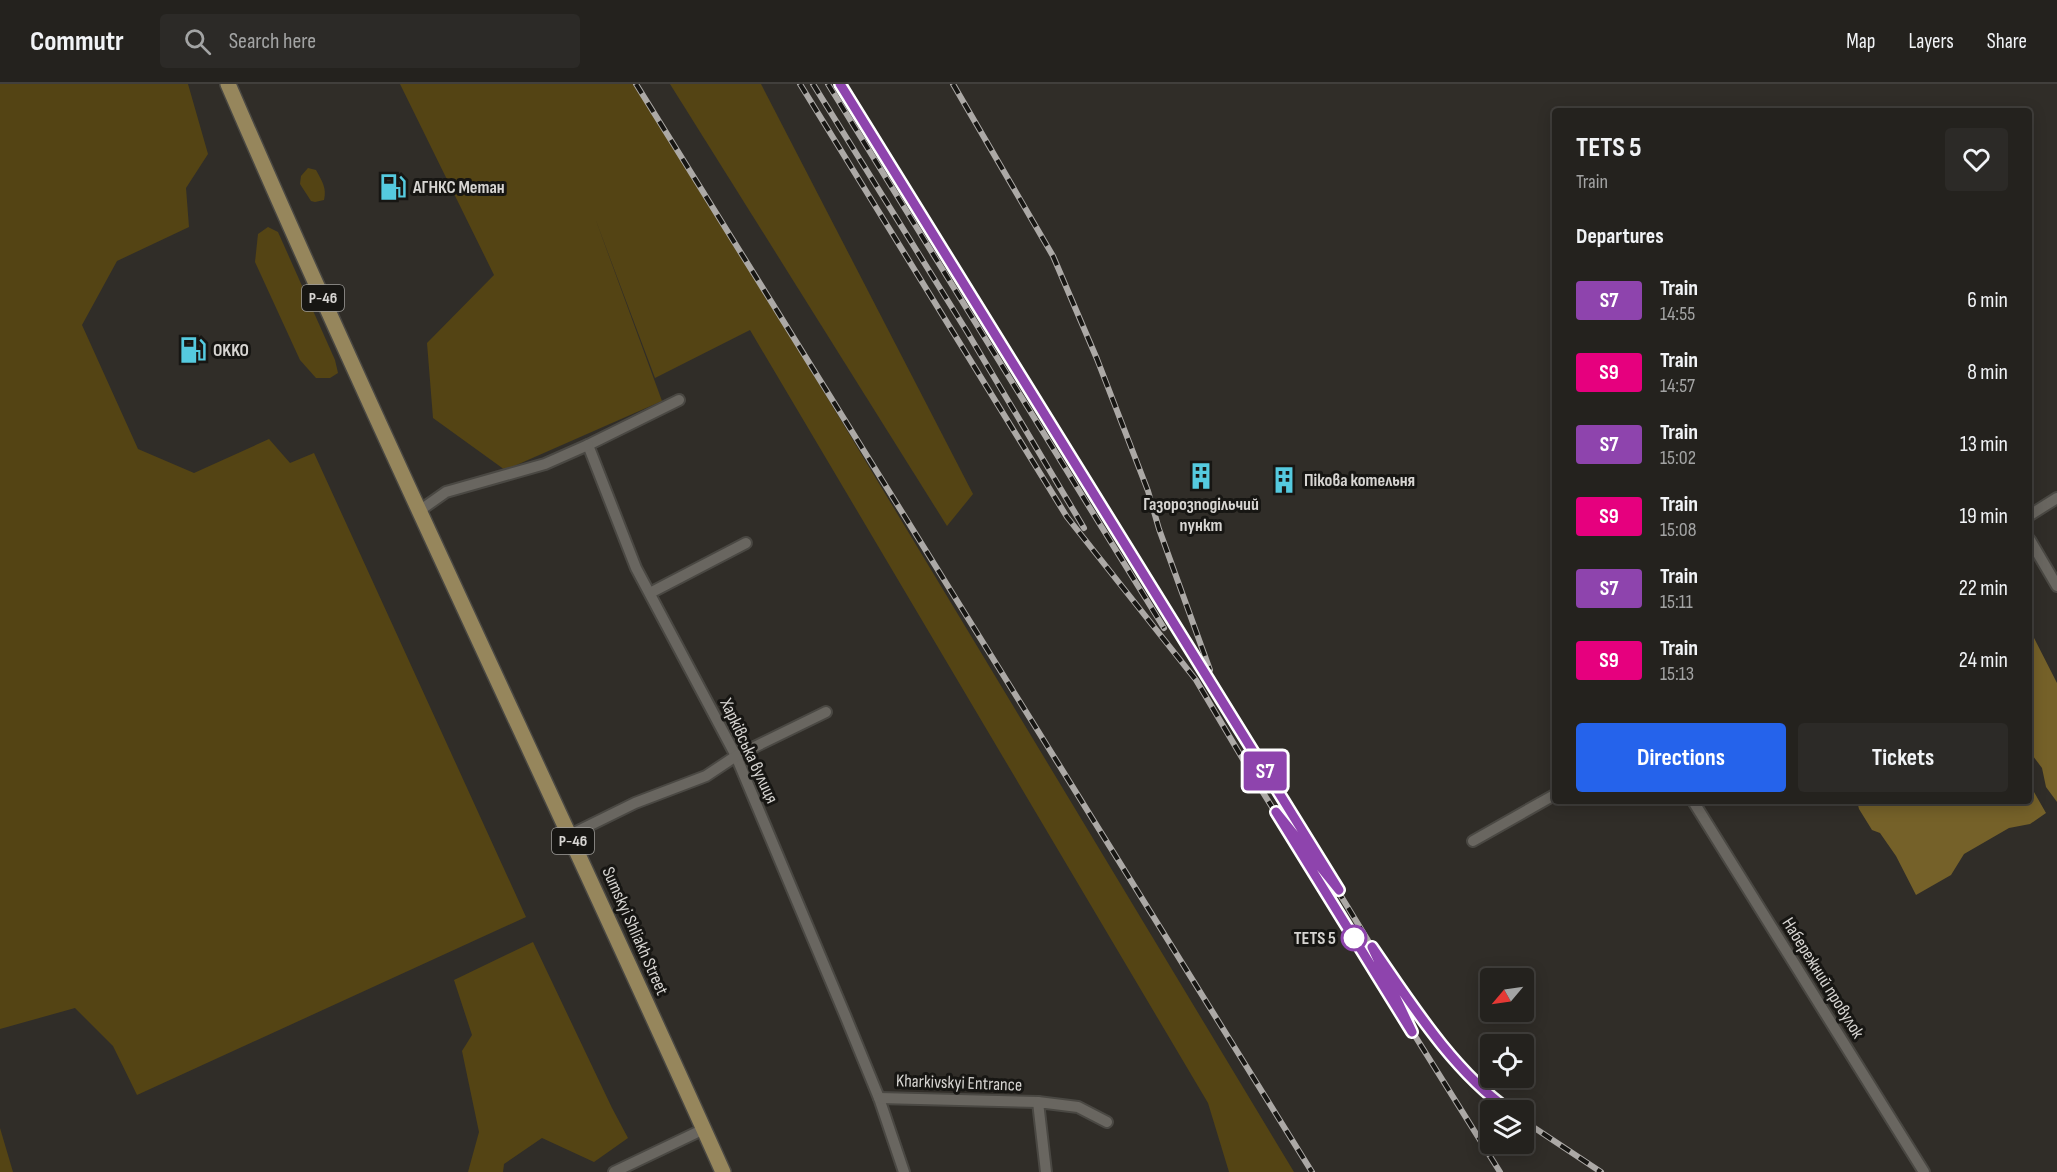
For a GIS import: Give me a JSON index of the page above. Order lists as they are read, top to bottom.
{
  "streets": {
    "main road": ["Р-46", "Sumskyi Shliakh Street"],
    "street": ["Харківська вулиця", "Набережний провулок", "Kharkivskyi Entrance"]
  },
  "crossings": [
    ["Р-46", "Sumskyi Shliakh Street"],
    ["Харківська вулиця", "Kharkivskyi Entrance"]
  ],
  "places": {
    "fuel station": ["АГНКС Метан", "OKKO"],
    "building": ["Газорозподільчий пункт", "Пікова котельня"],
    "other": ["TETS 5"]
  },
  "north": "bottom left",
  "page": {
    "header": "Commutr",
    "search": "Search here",
    "nav": ["Map", "Layers", "Share"],
    "on_map": "S7",
    "heading": [
      ["TETS 5", "Train"],
      "Departures"
    ],
    "list": [
      {
        "mark": "S7",
        "name": "Train",
        "note": "14:55",
        "value": "6 min"
      },
      {
        "mark": "S9",
        "name": "Train",
        "note": "14:57",
        "value": "8 min"
      },
      {
        "mark": "S7",
        "name": "Train",
        "note": "15:02",
        "value": "13 min"
      },
      {
        "mark": "S9",
        "name": "Train",
        "note": "15:08",
        "value": "19 min"
      },
      {
        "mark": "S7",
        "name": "Train",
        "note": "15:11",
        "value": "22 min"
      },
      {
        "mark": "S9",
        "name": "Train",
        "note": "15:13",
        "value": "24 min"
      }
    ],
    "buttons": ["Directions", "Tickets"]
  }
}
